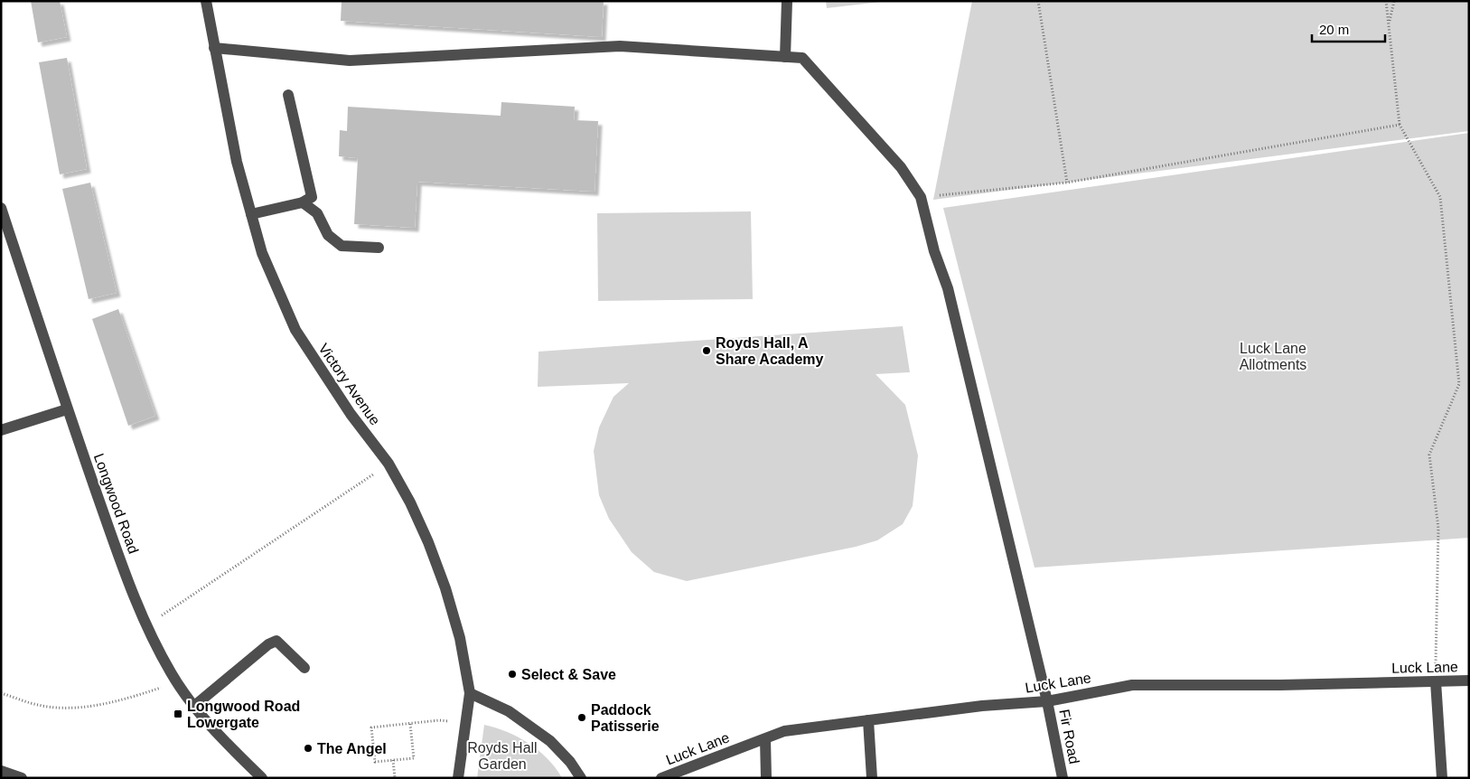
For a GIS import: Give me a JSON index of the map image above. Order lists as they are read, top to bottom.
{
  "streets": {
    "street": [
      "Victory Avenue",
      "Longwood Road",
      "Luck Lane",
      "Fir Road"
    ]
  },
  "crossings": [
    ["Victory Avenue", "Fir Road"],
    ["Luck Lane", "Fir Road"]
  ],
  "parks": ["Luck Lane Allotments", "Royds Hall Garden"],
  "places": {
    "other": [
      "Royds Hall, A Share Academy",
      "Select & Save",
      "Paddock Patisserie",
      "The Angel"
    ],
    "transit": ["Longwood Road Lowergate"]
  },
  "scale_bar": "20 m"
}
